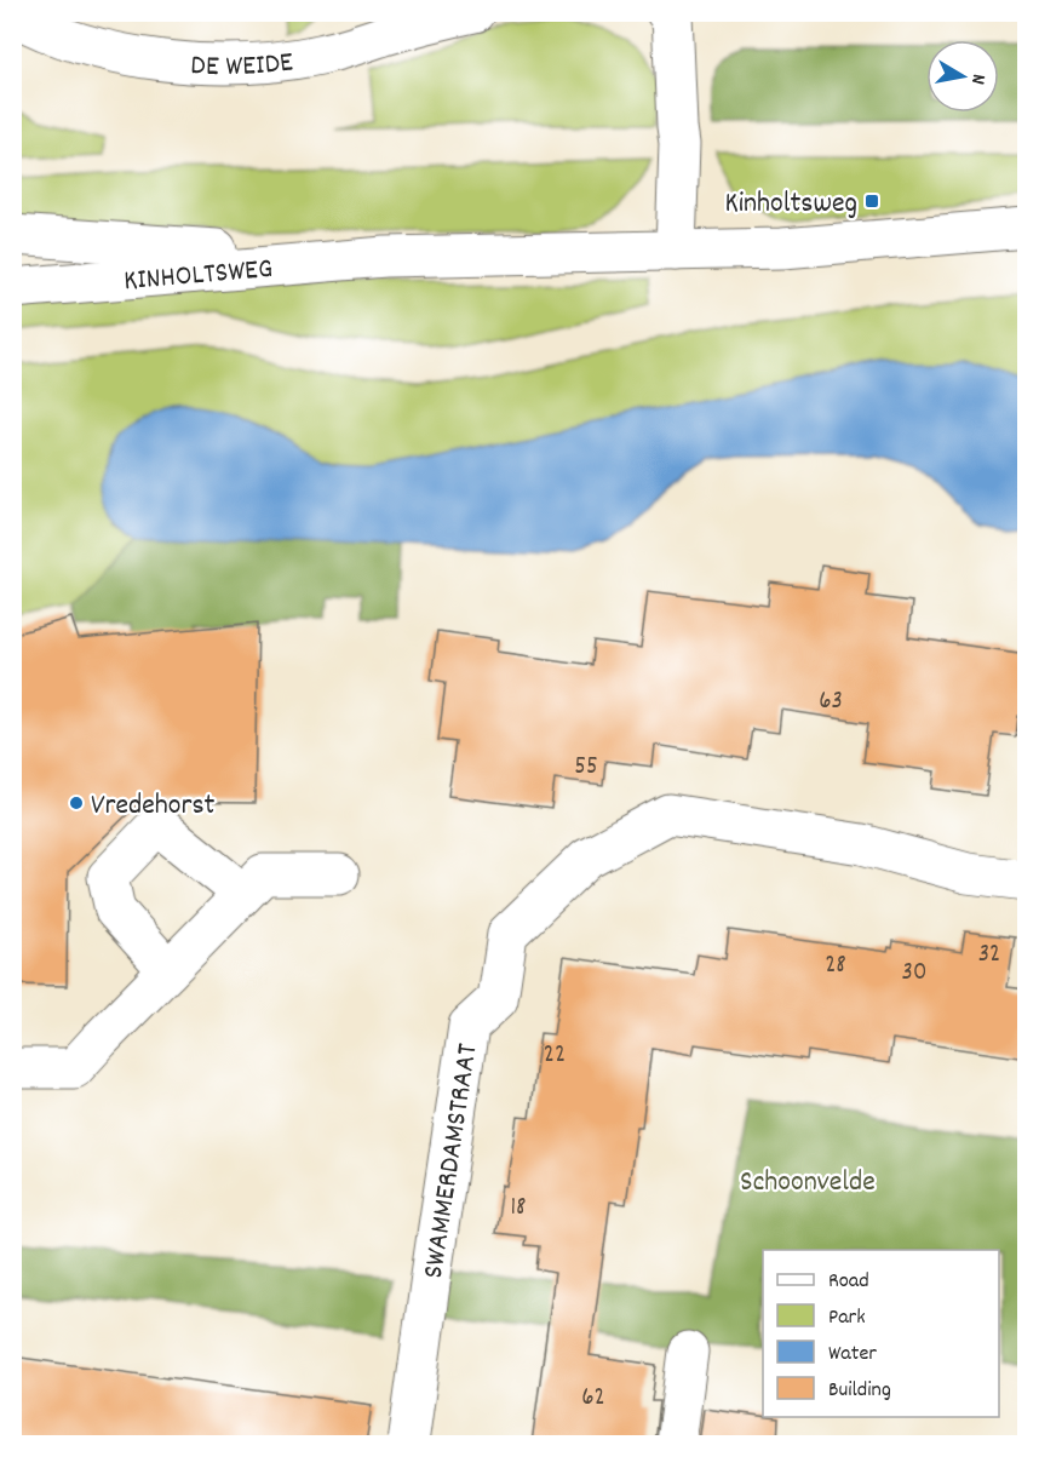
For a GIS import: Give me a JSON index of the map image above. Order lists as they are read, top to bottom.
{
  "streets": {
    "street": ["DE WEIDE", "KINHOLTSWEG", "SWAMMERDAMSTRAAT"]
  },
  "parks": ["Schoonvelde"],
  "places": {
    "transit": ["Kinholtsweg"],
    "other": ["Vredehorst"]
  },
  "house_numbers": [
    "63",
    "55",
    "32",
    "28",
    "30",
    "22",
    "18",
    "62"
  ],
  "legend": [
    "Road",
    "Park",
    "Water",
    "Building"
  ],
  "north": "right"
}
